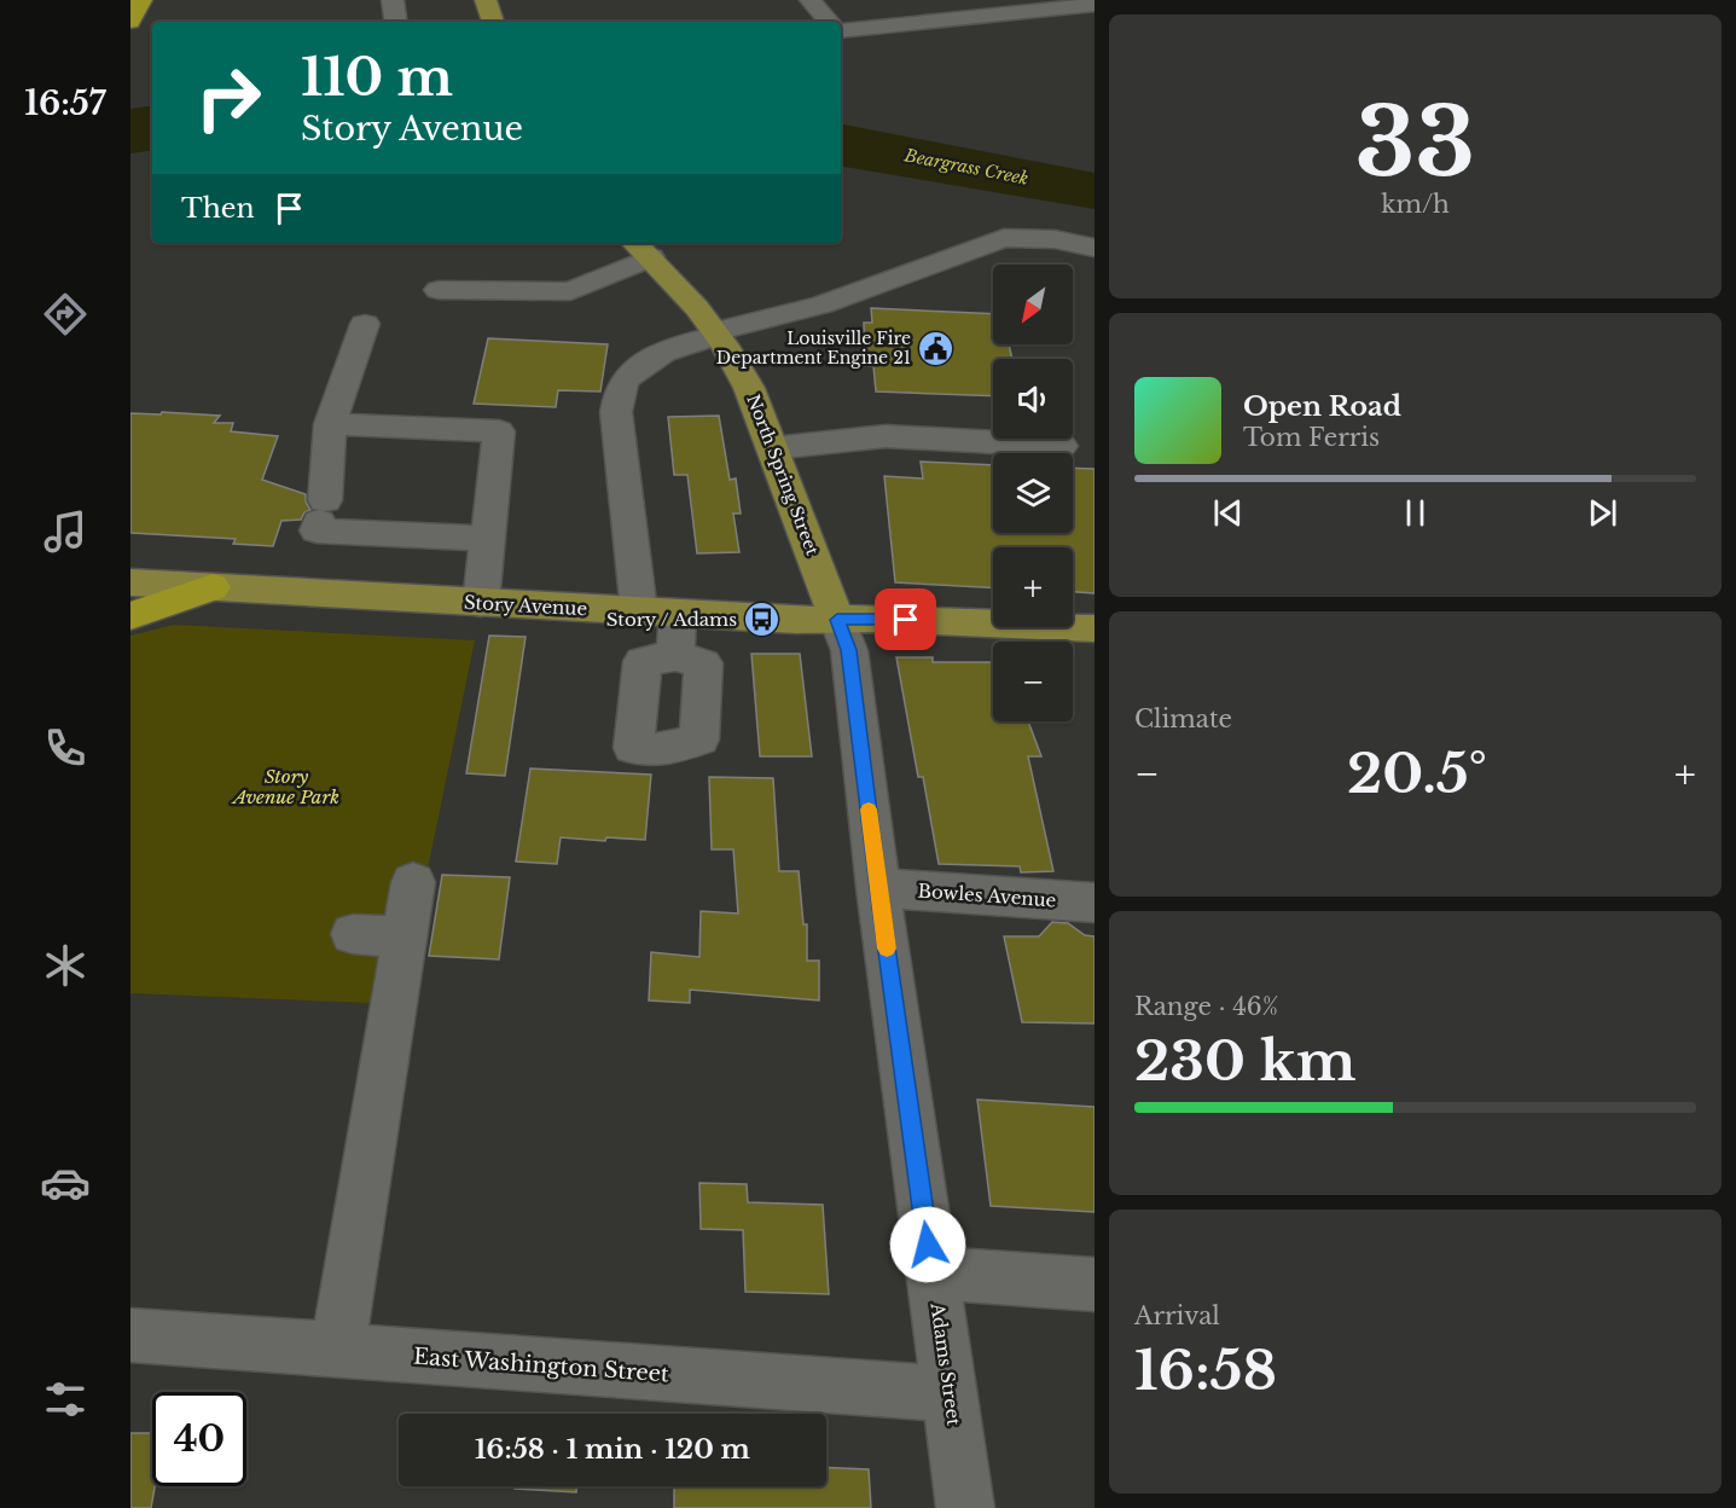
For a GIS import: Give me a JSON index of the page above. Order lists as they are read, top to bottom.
{
  "streets": {
    "main road": ["North Spring Street", "Story Avenue"],
    "street": ["Bowles Avenue", "Adams Street", "East Washington Street"]
  },
  "crossings": [
    ["North Spring Street", "Story Avenue"],
    ["North Spring Street", "Adams Street"],
    ["Story Avenue", "Adams Street"],
    ["Bowles Avenue", "Adams Street"],
    ["Adams Street", "East Washington Street"]
  ],
  "water": ["Beargrass Creek"],
  "parks": ["Story Avenue Park"],
  "places": {
    "public building": ["Louisville Fire Department Engine 21"],
    "bus stop": ["Story / Adams"]
  },
  "north": "bottom left",
  "page": {
    "tabs": "16:57",
    "tile": [
      ["33", "km/h"],
      "Climate",
      ["Range · 46%", "230 km"],
      ["Arrival", "16:58"]
    ],
    "turn": ["110 m", "Story Avenue"],
    "then": "Then",
    "map_buttons": ["+", "−"],
    "song": ["Open Road", "Tom Ferris"],
    "heat": ["−", "20.5°", "+"],
    "limit": "40",
    "trip": "16:58 · 1 min · 120 m"
  }
}
